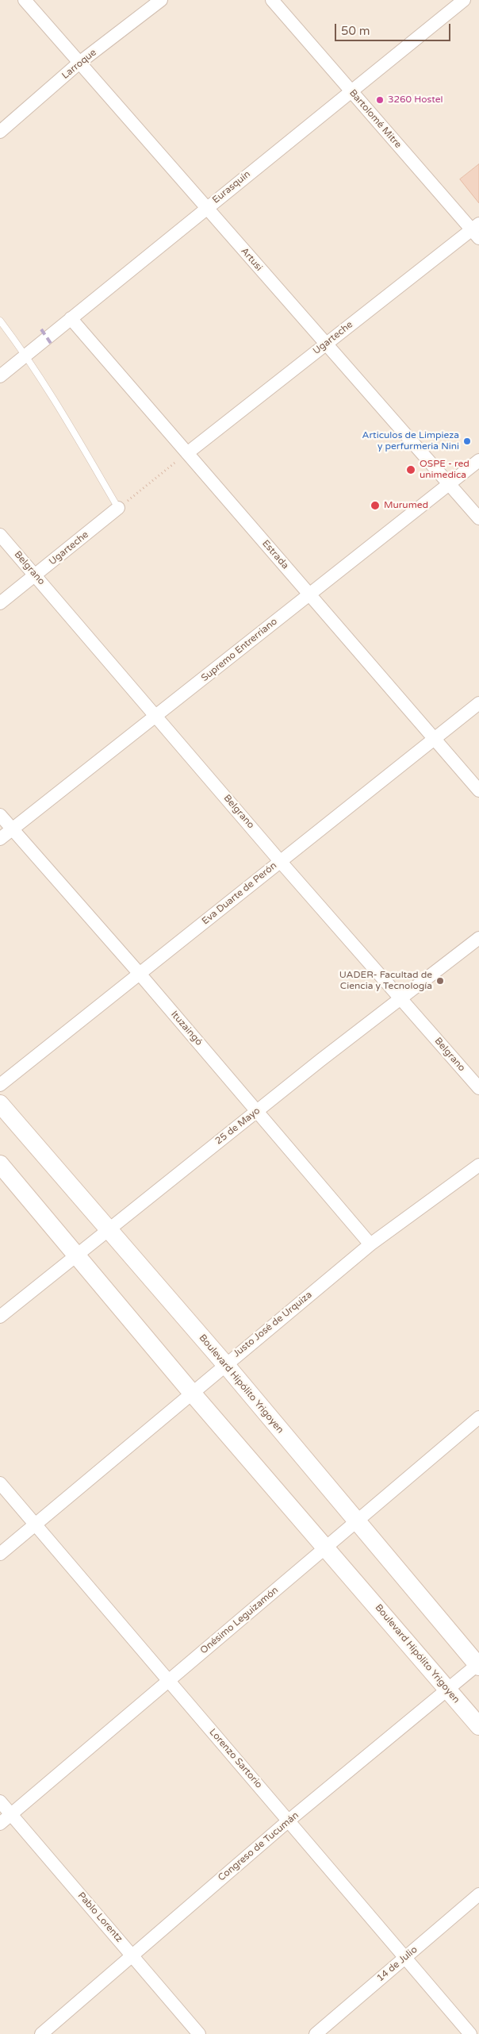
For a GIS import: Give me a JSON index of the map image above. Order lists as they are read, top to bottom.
{
  "streets": {
    "main road": ["Boulevard Hipólito Yrigoyen"],
    "street": [
      "Larroque",
      "Bartolomé Mitre",
      "Eurasquín",
      "Artusi",
      "Ugarteche",
      "Estrada",
      "Belgrano",
      "Supremo Entrerriano",
      "Eva Duarte de Perón",
      "Ituzaingó",
      "25 de Mayo",
      "Justo José de Urquiza",
      "Onésimo Leguizamón",
      "Lorenzo Sartorio",
      "Congreso de Tucumán",
      "Pablo Lorentz",
      "14 de Julio"
    ]
  },
  "crossings": [
    ["Larroque", "Artusi"],
    ["Bartolomé Mitre", "Eurasquín"],
    ["Bartolomé Mitre", "Ugarteche"],
    ["Eurasquín", "Artusi"],
    ["Eurasquín", "Estrada"],
    ["Artusi", "Ugarteche"],
    ["Artusi", "Supremo Entrerriano"],
    ["Ugarteche", "Estrada"],
    ["Ugarteche", "Belgrano"],
    ["Estrada", "Supremo Entrerriano"],
    ["Estrada", "Eva Duarte de Perón"],
    ["Belgrano", "Supremo Entrerriano"],
    ["Belgrano", "Eva Duarte de Perón"],
    ["Belgrano", "25 de Mayo"],
    ["Supremo Entrerriano", "Ituzaingó"],
    ["Eva Duarte de Perón", "Ituzaingó"],
    ["Ituzaingó", "25 de Mayo"],
    ["Ituzaingó", "Justo José de Urquiza"],
    ["25 de Mayo", "Boulevard Hipólito Yrigoyen"],
    ["Justo José de Urquiza", "Boulevard Hipólito Yrigoyen"],
    ["Justo José de Urquiza", "Lorenzo Sartorio"],
    ["Boulevard Hipólito Yrigoyen", "Onésimo Leguizamón"],
    ["Boulevard Hipólito Yrigoyen", "Congreso de Tucumán"],
    ["Onésimo Leguizamón", "Lorenzo Sartorio"],
    ["Onésimo Leguizamón", "Pablo Lorentz"],
    ["Lorenzo Sartorio", "Congreso de Tucumán"],
    ["Lorenzo Sartorio", "14 de Julio"],
    ["Congreso de Tucumán", "Pablo Lorentz"]
  ],
  "places": [
    "3260 Hostel",
    "Articulos de Limpieza y perfurmeria Nini",
    "OSPE - red unimedica",
    "Murumed",
    "UADER- Facultad de Ciencia y Tecnología"
  ],
  "scale_bar": "50 m"
}
